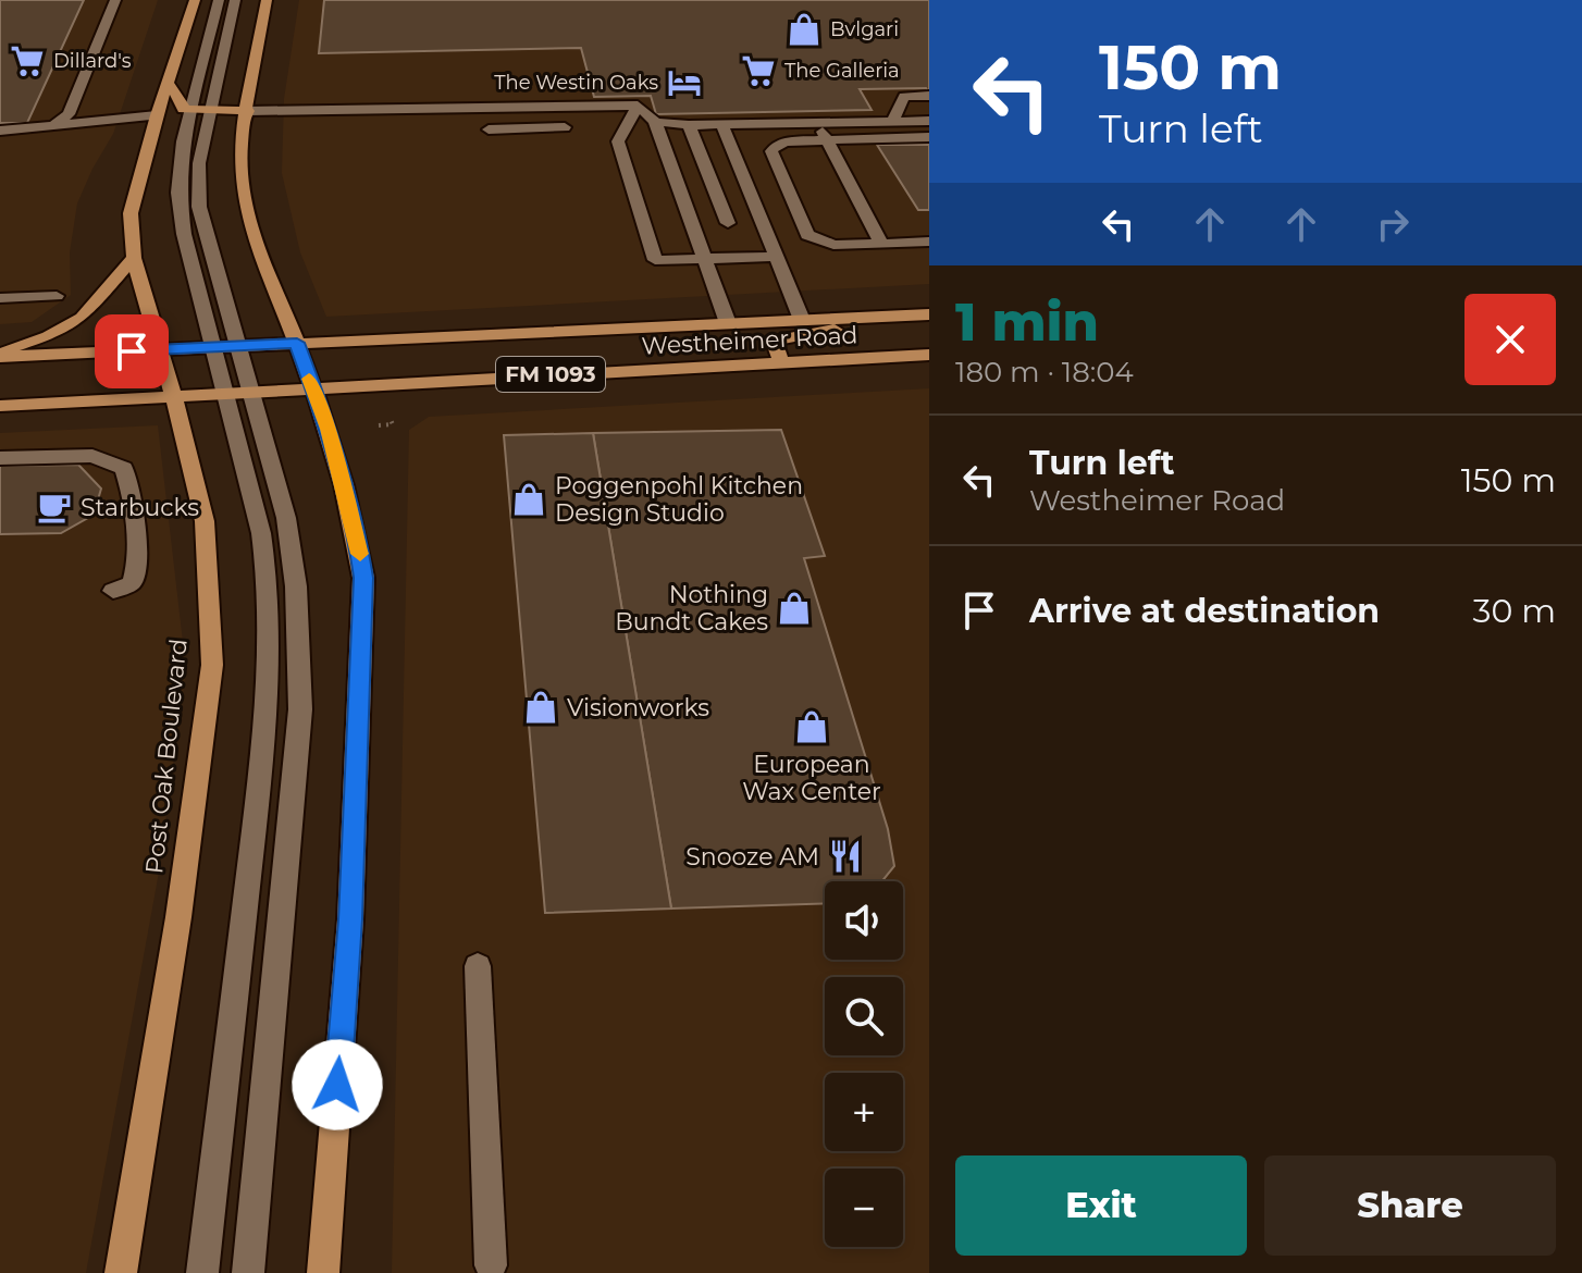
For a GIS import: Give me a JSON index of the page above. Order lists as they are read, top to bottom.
{
  "streets": {
    "main road": ["Westheimer Road", "FM 1093", "Post Oak Boulevard"]
  },
  "crossings": [
    ["Westheimer Road", "Post Oak Boulevard"]
  ],
  "places": {
    "shop": [
      "Bvlgari",
      "Poggenpohl Kitchen Design Studio",
      "Nothing Bundt Cakes",
      "Visionworks",
      "European Wax Center"
    ],
    "supermarket": ["Dillard's", "The Galleria"],
    "hotel": ["The Westin Oaks"],
    "cafe": ["Starbucks"],
    "restaurant": ["Snooze AM"]
  },
  "page": {
    "turn": ["150 m", "Turn left"],
    "heading": ["1 min", "180 m · 18:04"],
    "list": [
      {
        "name": "Turn left",
        "note": "Westheimer Road",
        "value": "150 m"
      },
      {
        "name": "Arrive at destination",
        "value": "30 m"
      }
    ],
    "map_buttons": ["+", "−"],
    "buttons": ["Exit", "Share"]
  }
}
